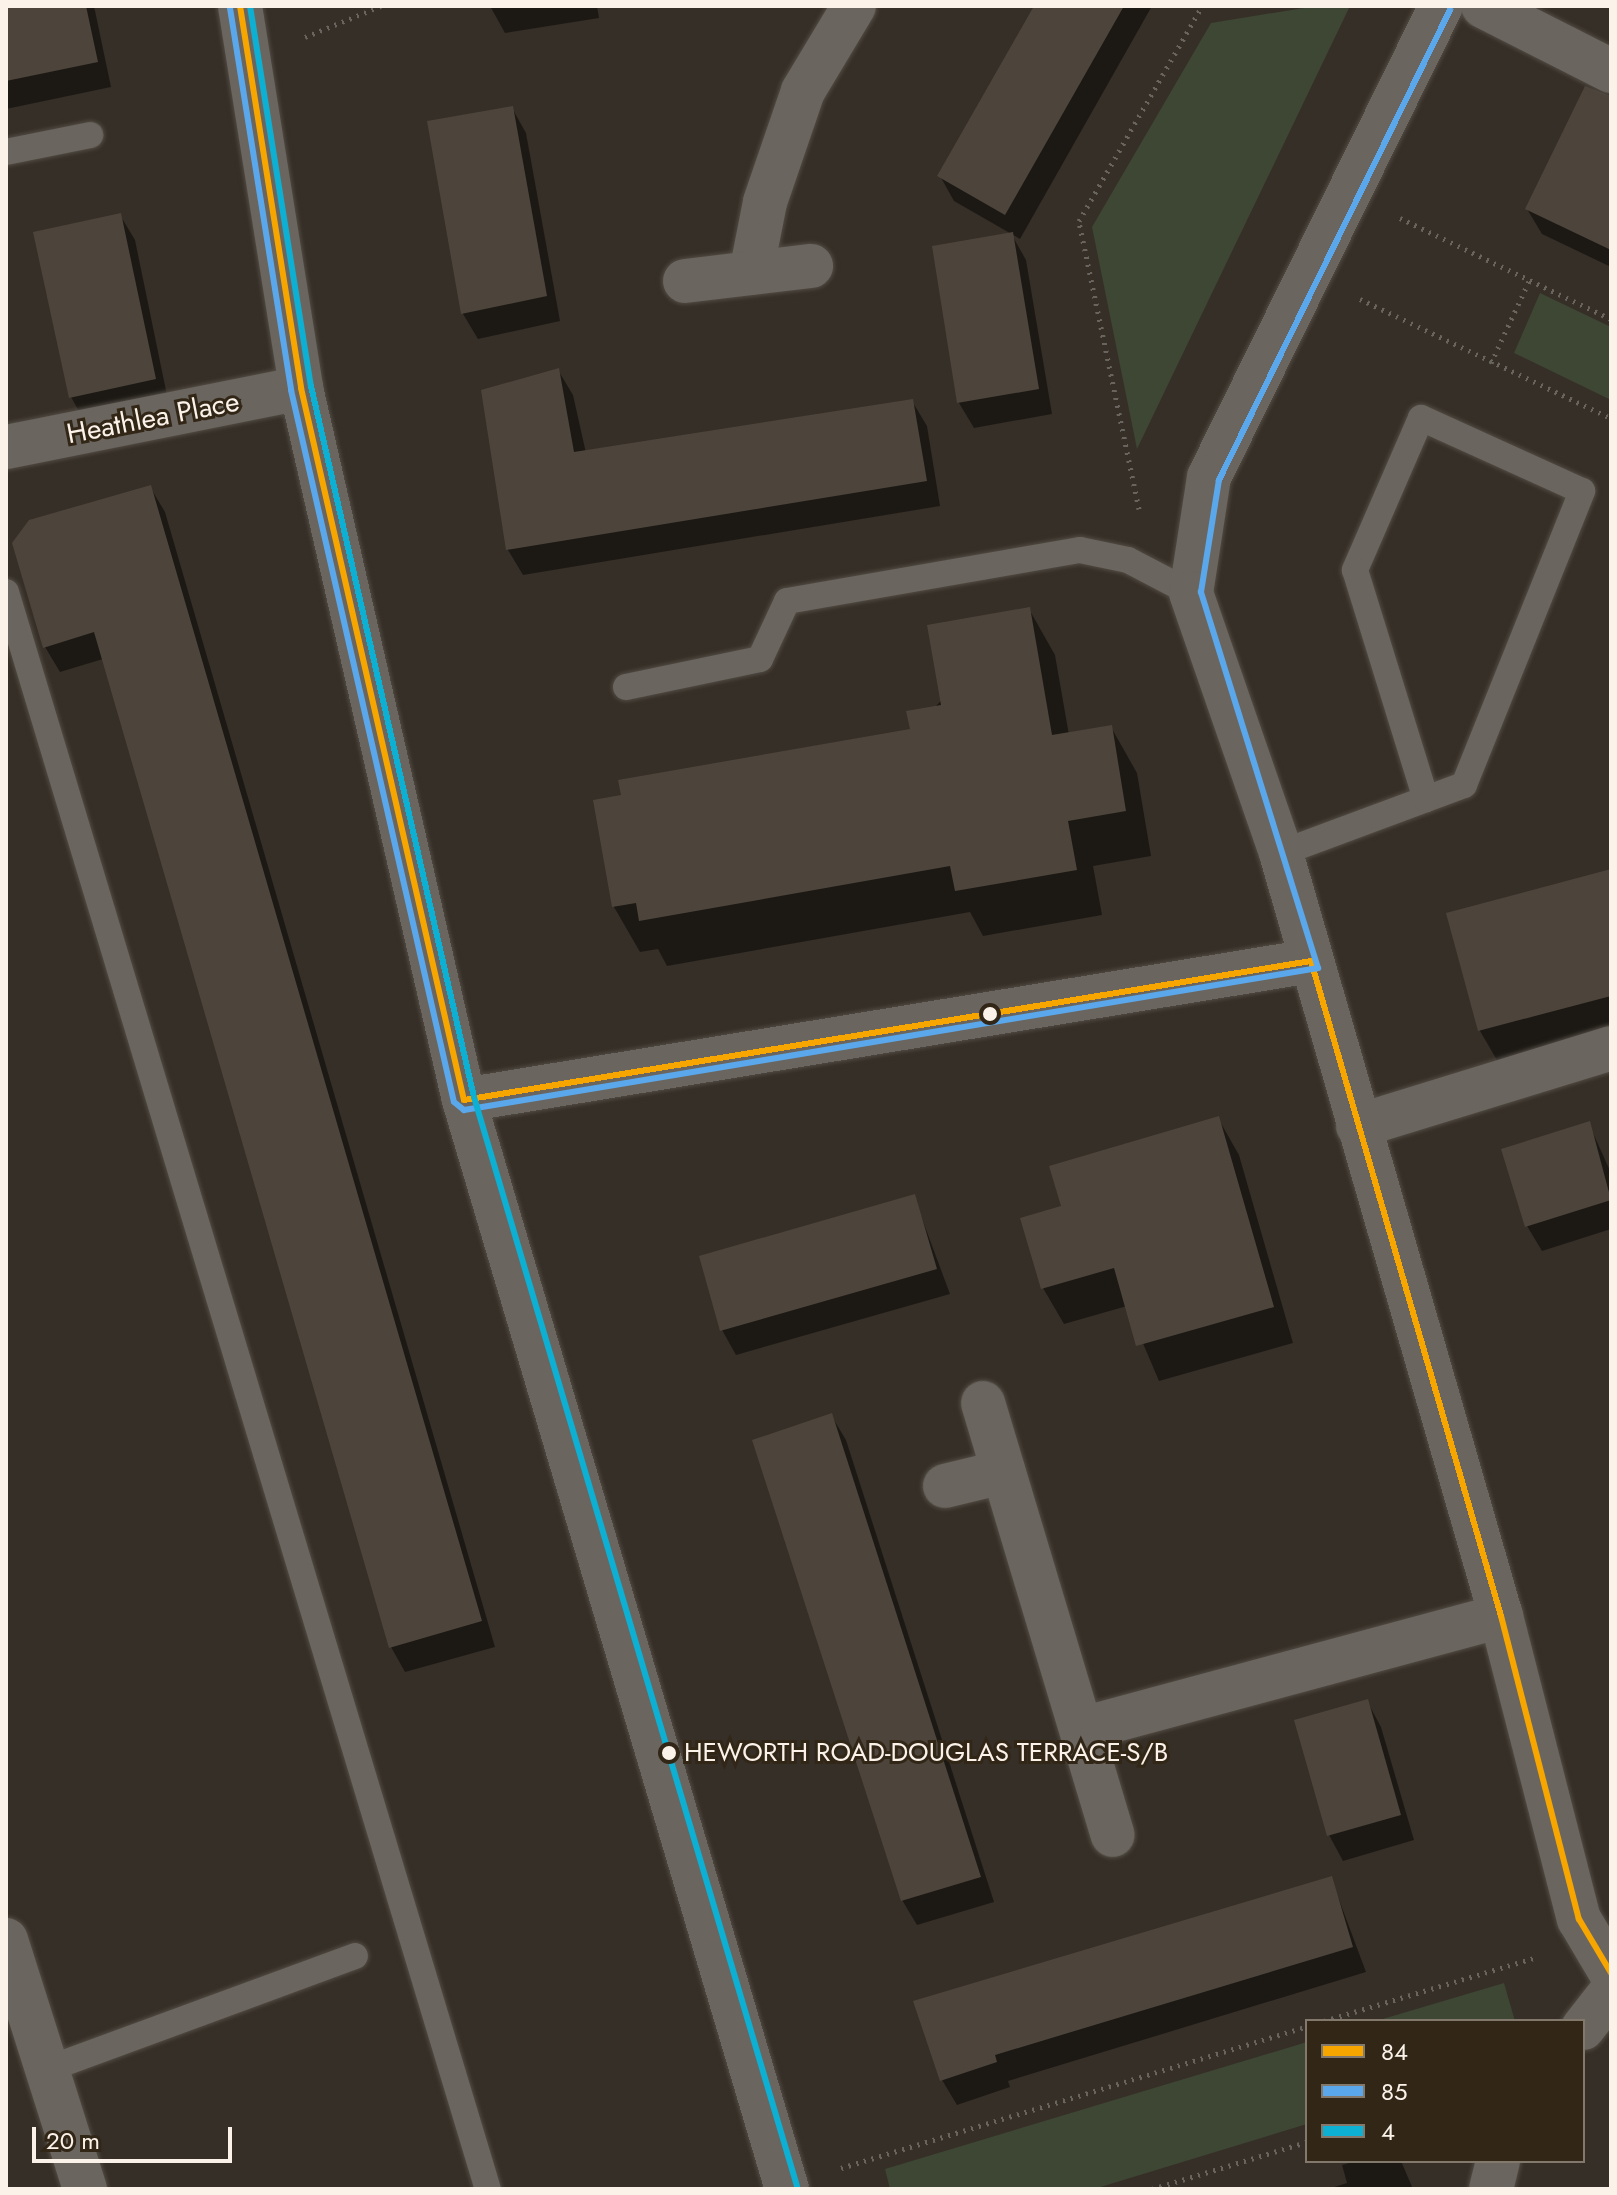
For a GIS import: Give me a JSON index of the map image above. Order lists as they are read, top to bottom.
{
  "streets": {
    "street": ["Heathlea Place"]
  },
  "places": ["HEWORTH ROAD-DOUGLAS TERRACE-S/B"],
  "lines": ["transit line 84", "transit line 4", "transit line 85"],
  "legend": ["84", "85", "4"],
  "scale_bar": "20 m"
}
